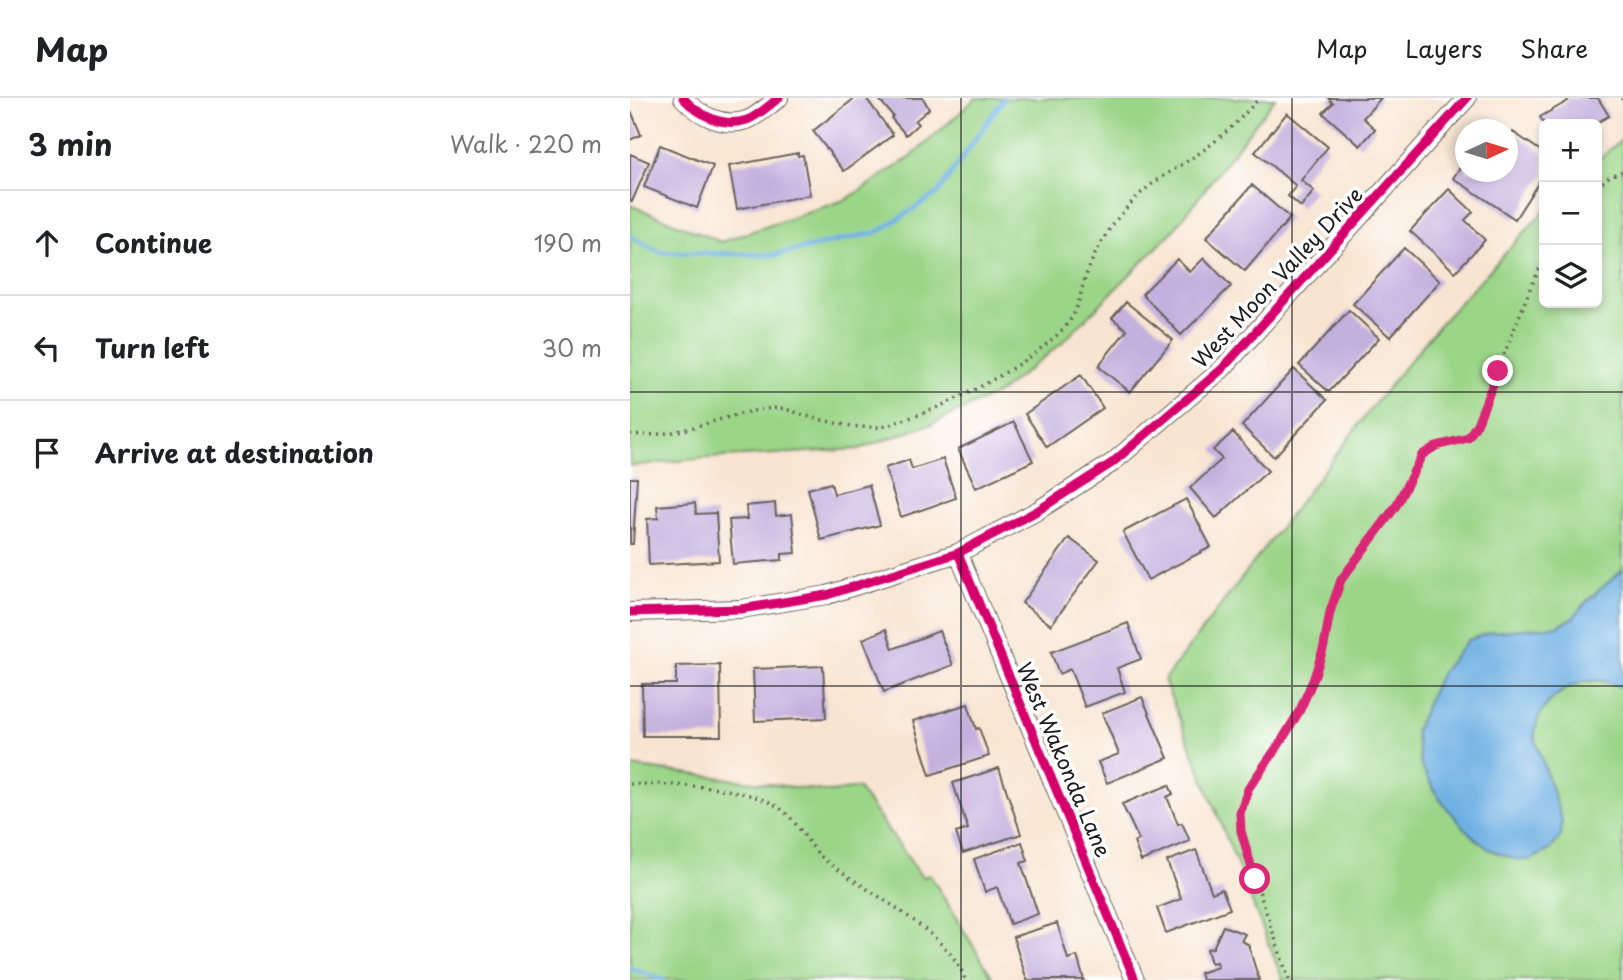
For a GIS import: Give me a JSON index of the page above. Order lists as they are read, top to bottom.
{
  "streets": {
    "street": ["West Moon Valley Drive", "West Wakonda Lane"]
  },
  "crossings": [
    ["West Moon Valley Drive", "West Wakonda Lane"]
  ],
  "north": "right",
  "page": {
    "header": "Map",
    "nav": ["Map", "Layers", "Share"],
    "heading": ["3 min", "Walk · 220 m"],
    "map_buttons": ["+", "−"],
    "list": [
      ["Continue", "190 m"],
      ["Turn left", "30 m"],
      "Arrive at destination"
    ]
  }
}
